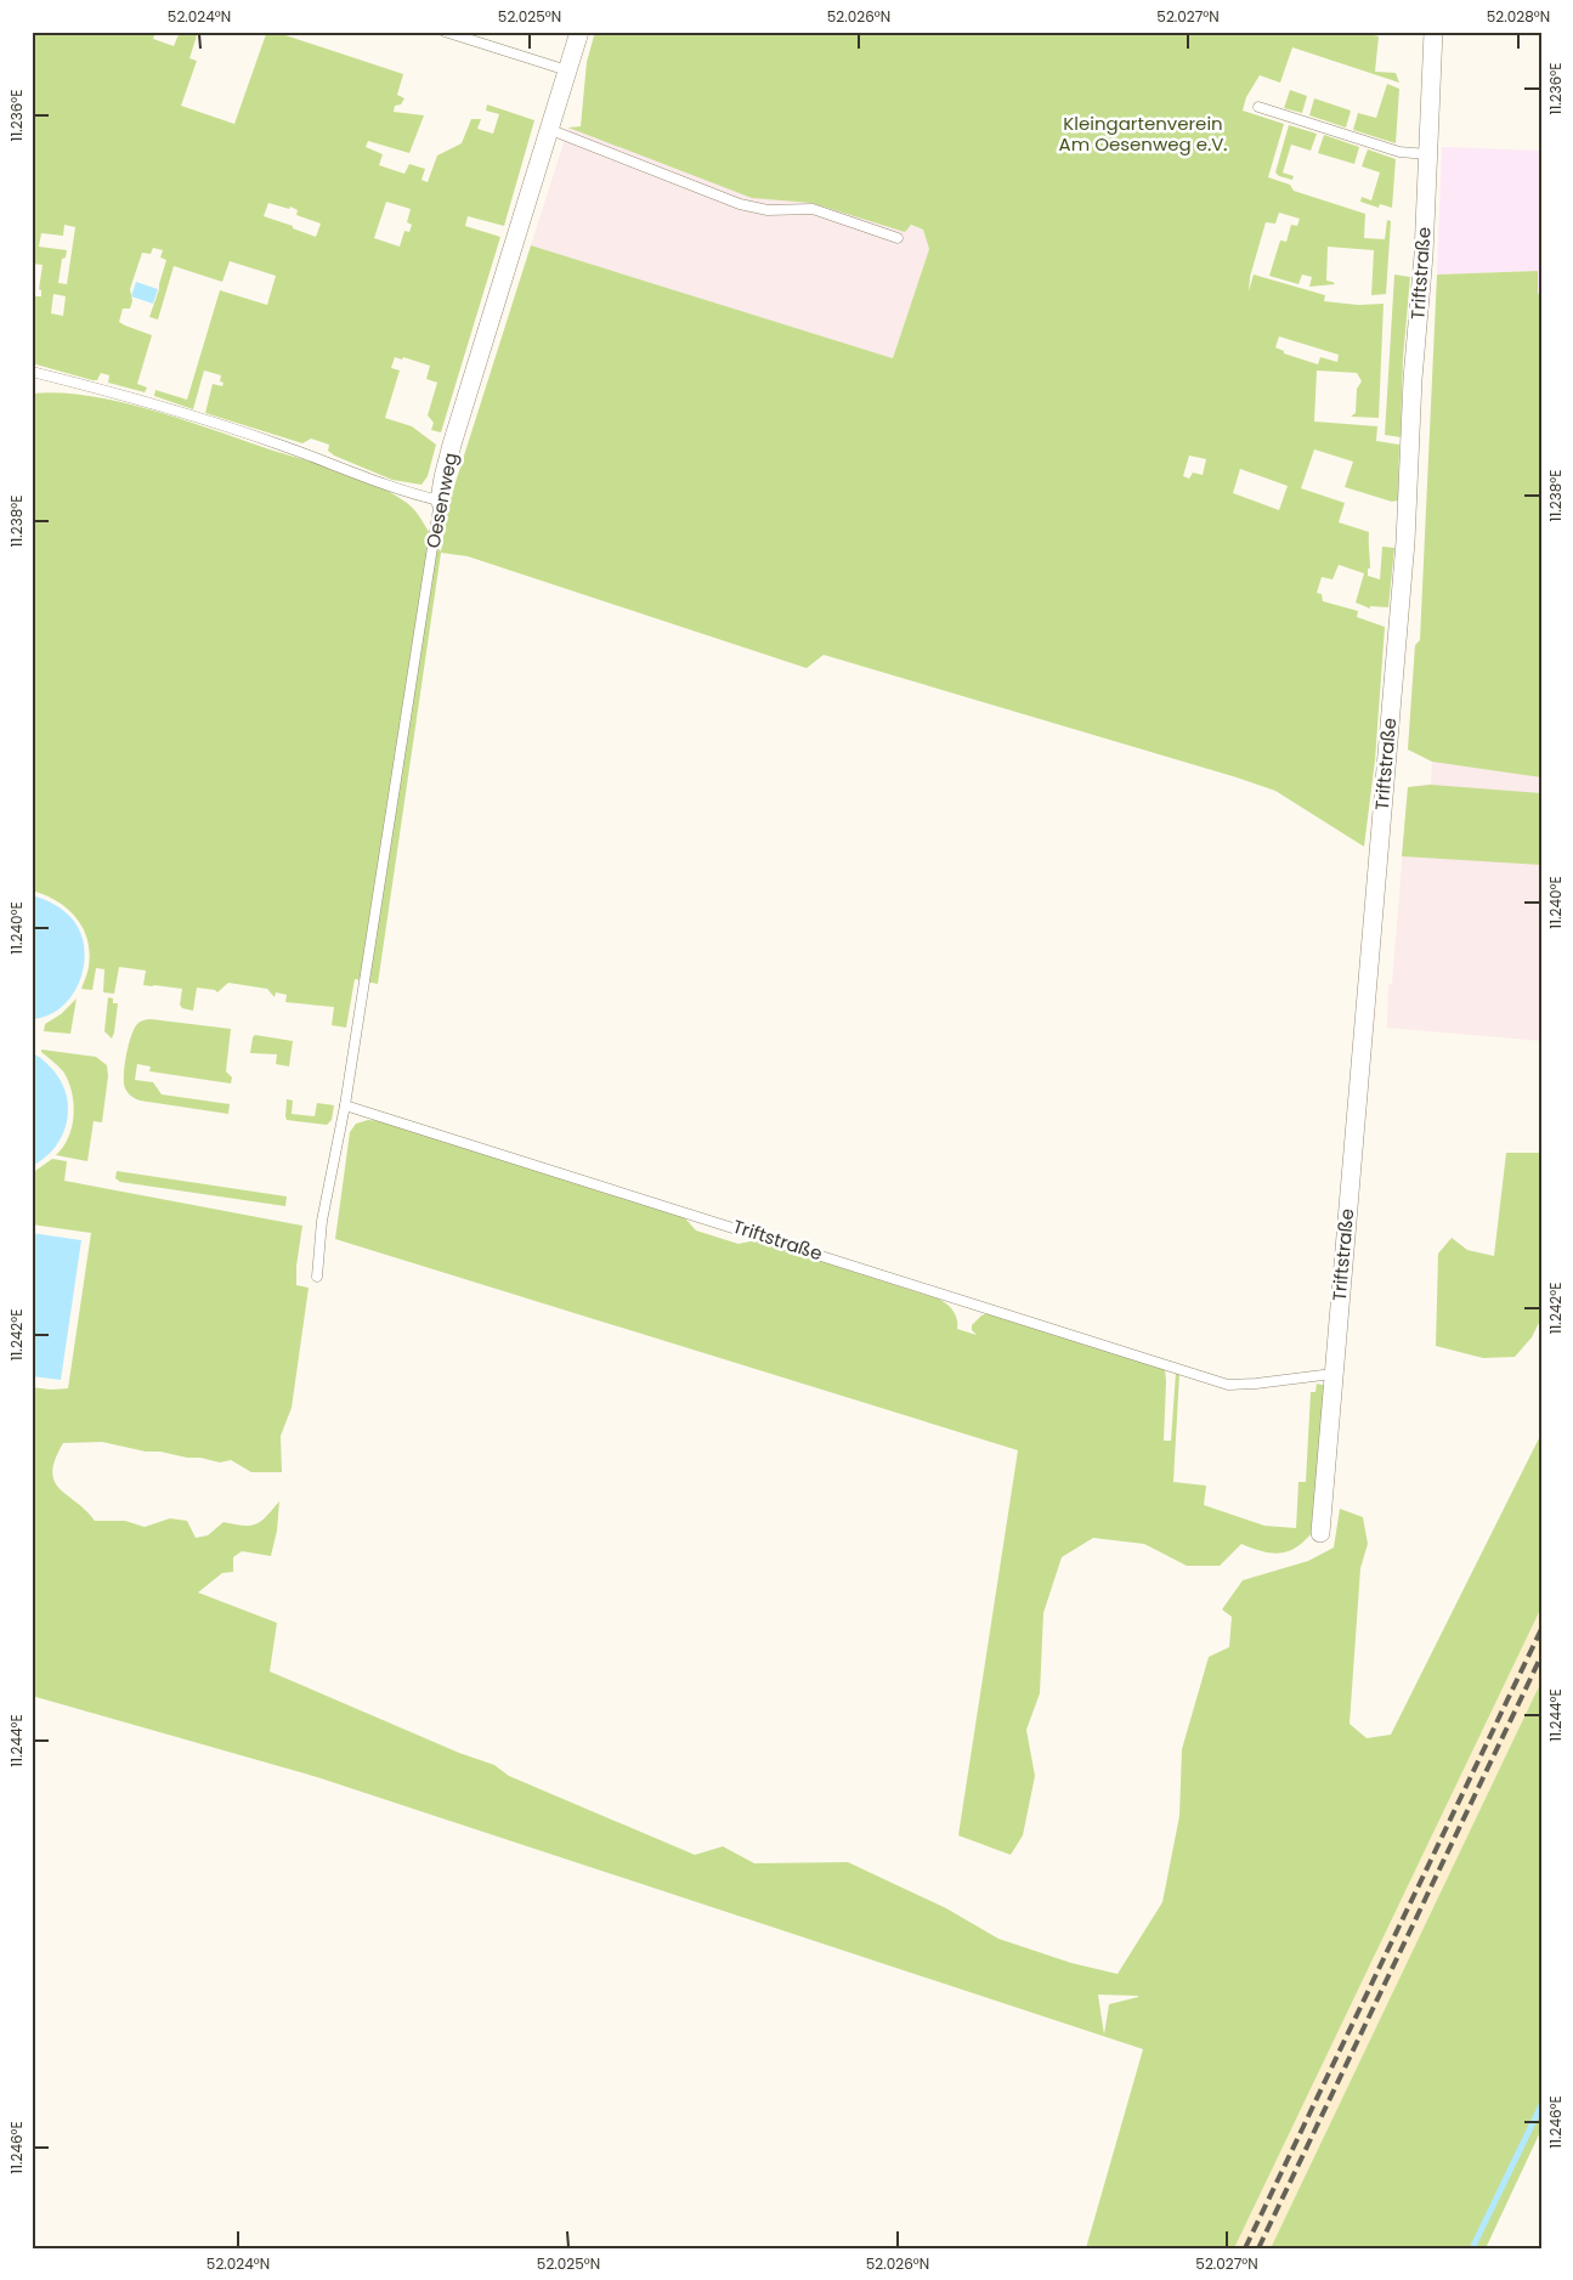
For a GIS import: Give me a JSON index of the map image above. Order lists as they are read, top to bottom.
{
  "streets": {
    "street": ["Triftstraße", "Oesenweg"]
  },
  "crossings": [
    ["Triftstraße", "Oesenweg"]
  ],
  "parks": ["Kleingartenverein Am Oesenweg e.V."],
  "coordinates": [
    "52.024°N",
    "52.025°N",
    "52.026°N",
    "52.027°N",
    "52.028°N",
    "11.236°E",
    "11.238°E",
    "11.240°E",
    "11.242°E",
    "11.244°E",
    "11.246°E"
  ]
}
